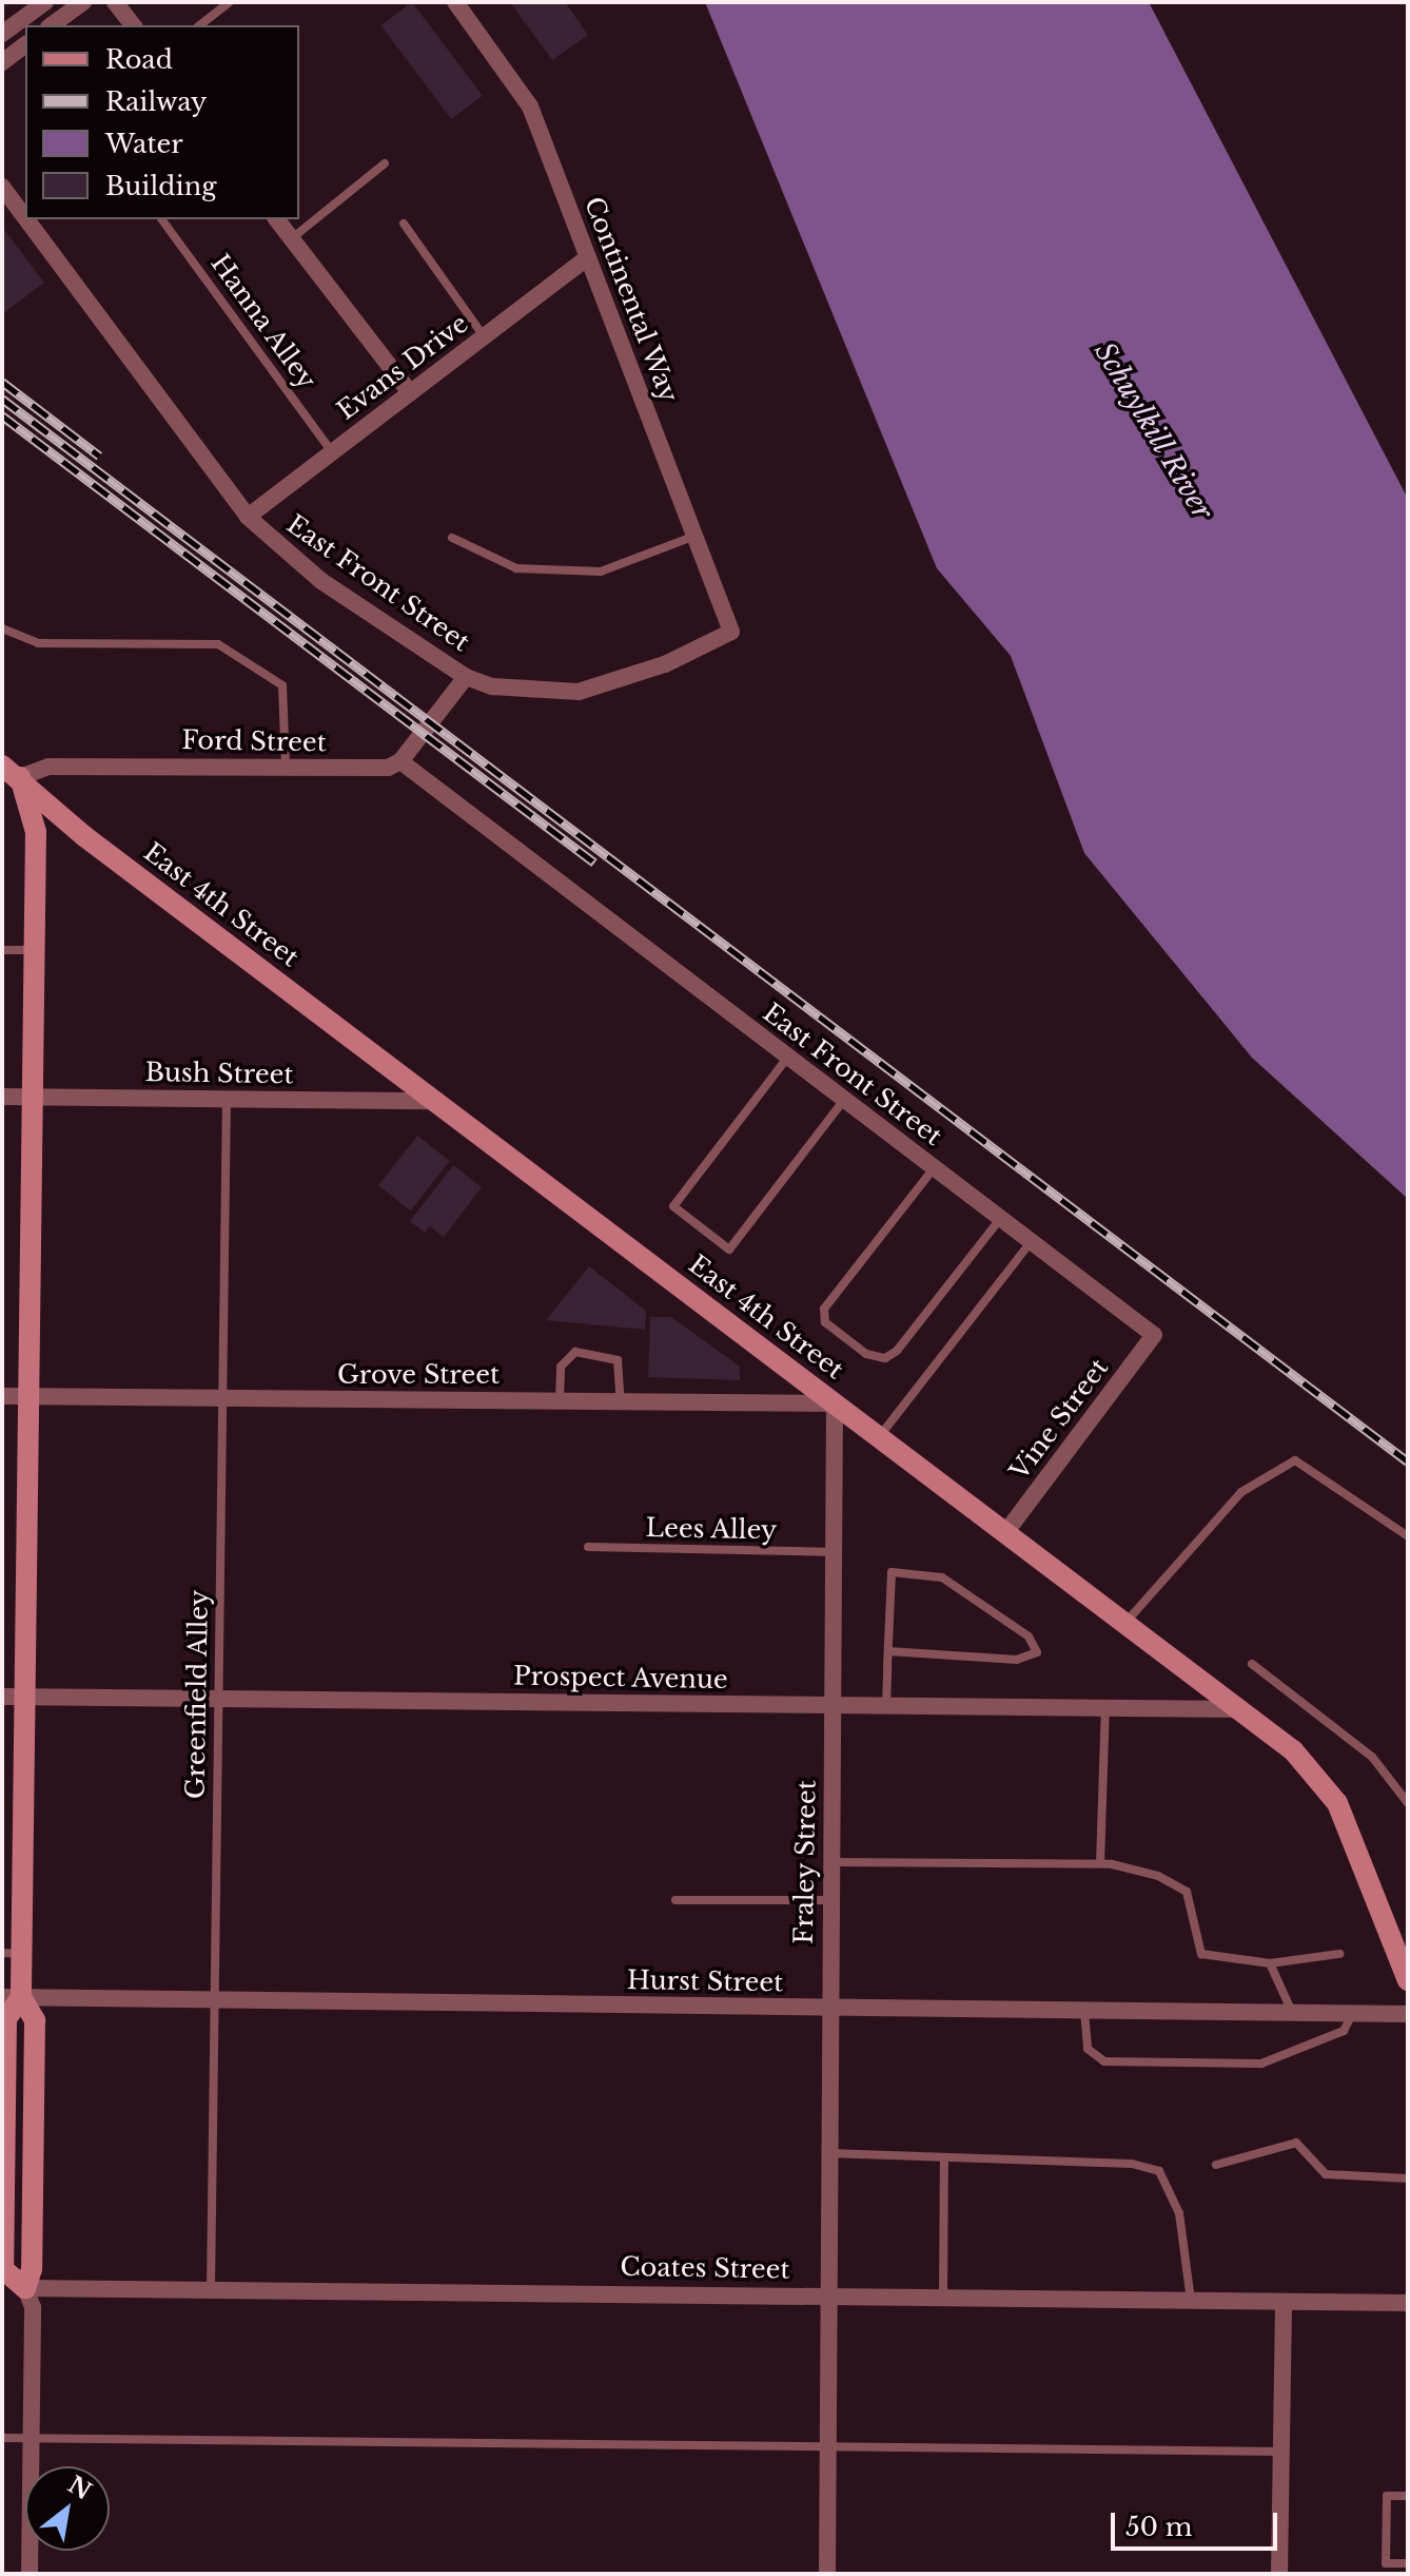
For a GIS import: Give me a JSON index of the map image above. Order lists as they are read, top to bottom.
{
  "streets": {
    "main road": ["East 4th Street", "Coates Street"],
    "street": [
      "Continental Way",
      "Evans Drive",
      "East Front Street",
      "Ford Street",
      "Bush Street",
      "Grove Street",
      "Vine Street",
      "Prospect Avenue",
      "Fraley Street",
      "Hurst Street"
    ],
    "lane": ["Hanna Alley", "Lees Alley", "Greenfield Alley"]
  },
  "crossings": [
    ["Continental Way", "Evans Drive"],
    ["Continental Way", "East Front Street"],
    ["Hanna Alley", "Evans Drive"],
    ["Evans Drive", "East Front Street"],
    ["East Front Street", "Ford Street"],
    ["East Front Street", "Vine Street"],
    ["Ford Street", "East 4th Street"],
    ["East 4th Street", "Bush Street"],
    ["East 4th Street", "Grove Street"],
    ["East 4th Street", "Vine Street"],
    ["East 4th Street", "Prospect Avenue"],
    ["East 4th Street", "Fraley Street"],
    ["Bush Street", "Greenfield Alley"],
    ["Grove Street", "Greenfield Alley"],
    ["Grove Street", "Fraley Street"],
    ["Lees Alley", "Fraley Street"],
    ["Prospect Avenue", "Greenfield Alley"],
    ["Prospect Avenue", "Fraley Street"],
    ["Greenfield Alley", "Hurst Street"],
    ["Greenfield Alley", "Coates Street"],
    ["Fraley Street", "Hurst Street"],
    ["Fraley Street", "Coates Street"]
  ],
  "water": ["Schuylkill River"],
  "legend": [
    "Road",
    "Railway",
    "Water",
    "Building"
  ],
  "scale_bar": "50 m",
  "north": "top right"
}
